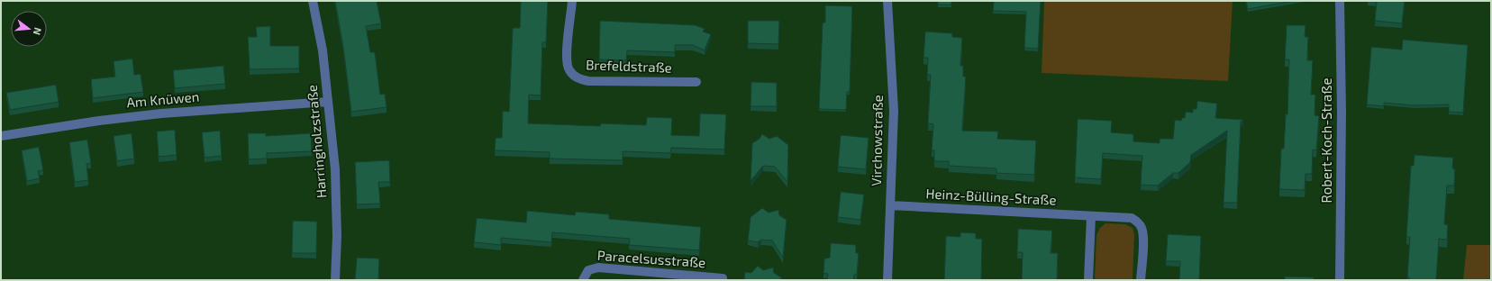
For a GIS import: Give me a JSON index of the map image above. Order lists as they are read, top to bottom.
{
  "streets": {
    "street": [
      "Brefeldstraße",
      "Am Knüwen",
      "Virchowstraße",
      "Robert-Koch-Straße",
      "Harringholzstraße",
      "Heinz-Bülling-Straße",
      "Paracelsusstraße"
    ]
  },
  "crossings": [
    ["Am Knüwen", "Harringholzstraße"],
    ["Virchowstraße", "Heinz-Bülling-Straße"]
  ],
  "north": "right"
}
